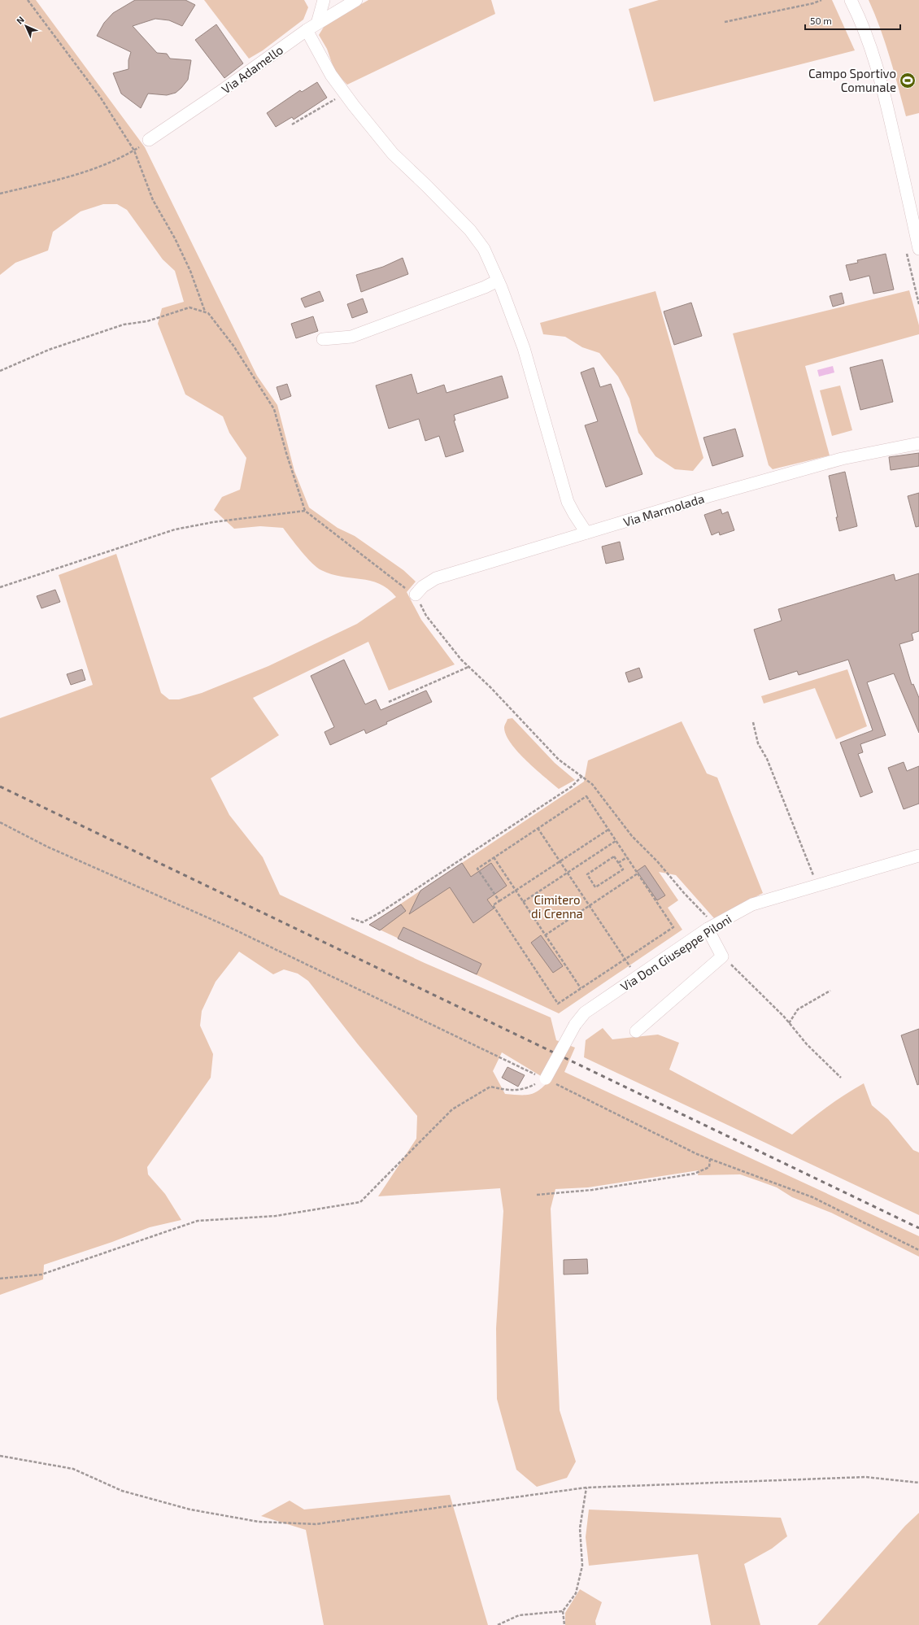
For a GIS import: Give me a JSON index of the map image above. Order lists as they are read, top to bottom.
{
  "streets": {
    "street": ["Via Adamello", "Via Marmolada", "Via Don Giuseppe Piloni"]
  },
  "parks": ["Cimitero di Crenna"],
  "places": {
    "sports": ["Campo Sportivo Comunale"]
  },
  "scale_bar": "50 m",
  "north": "top left"
}
